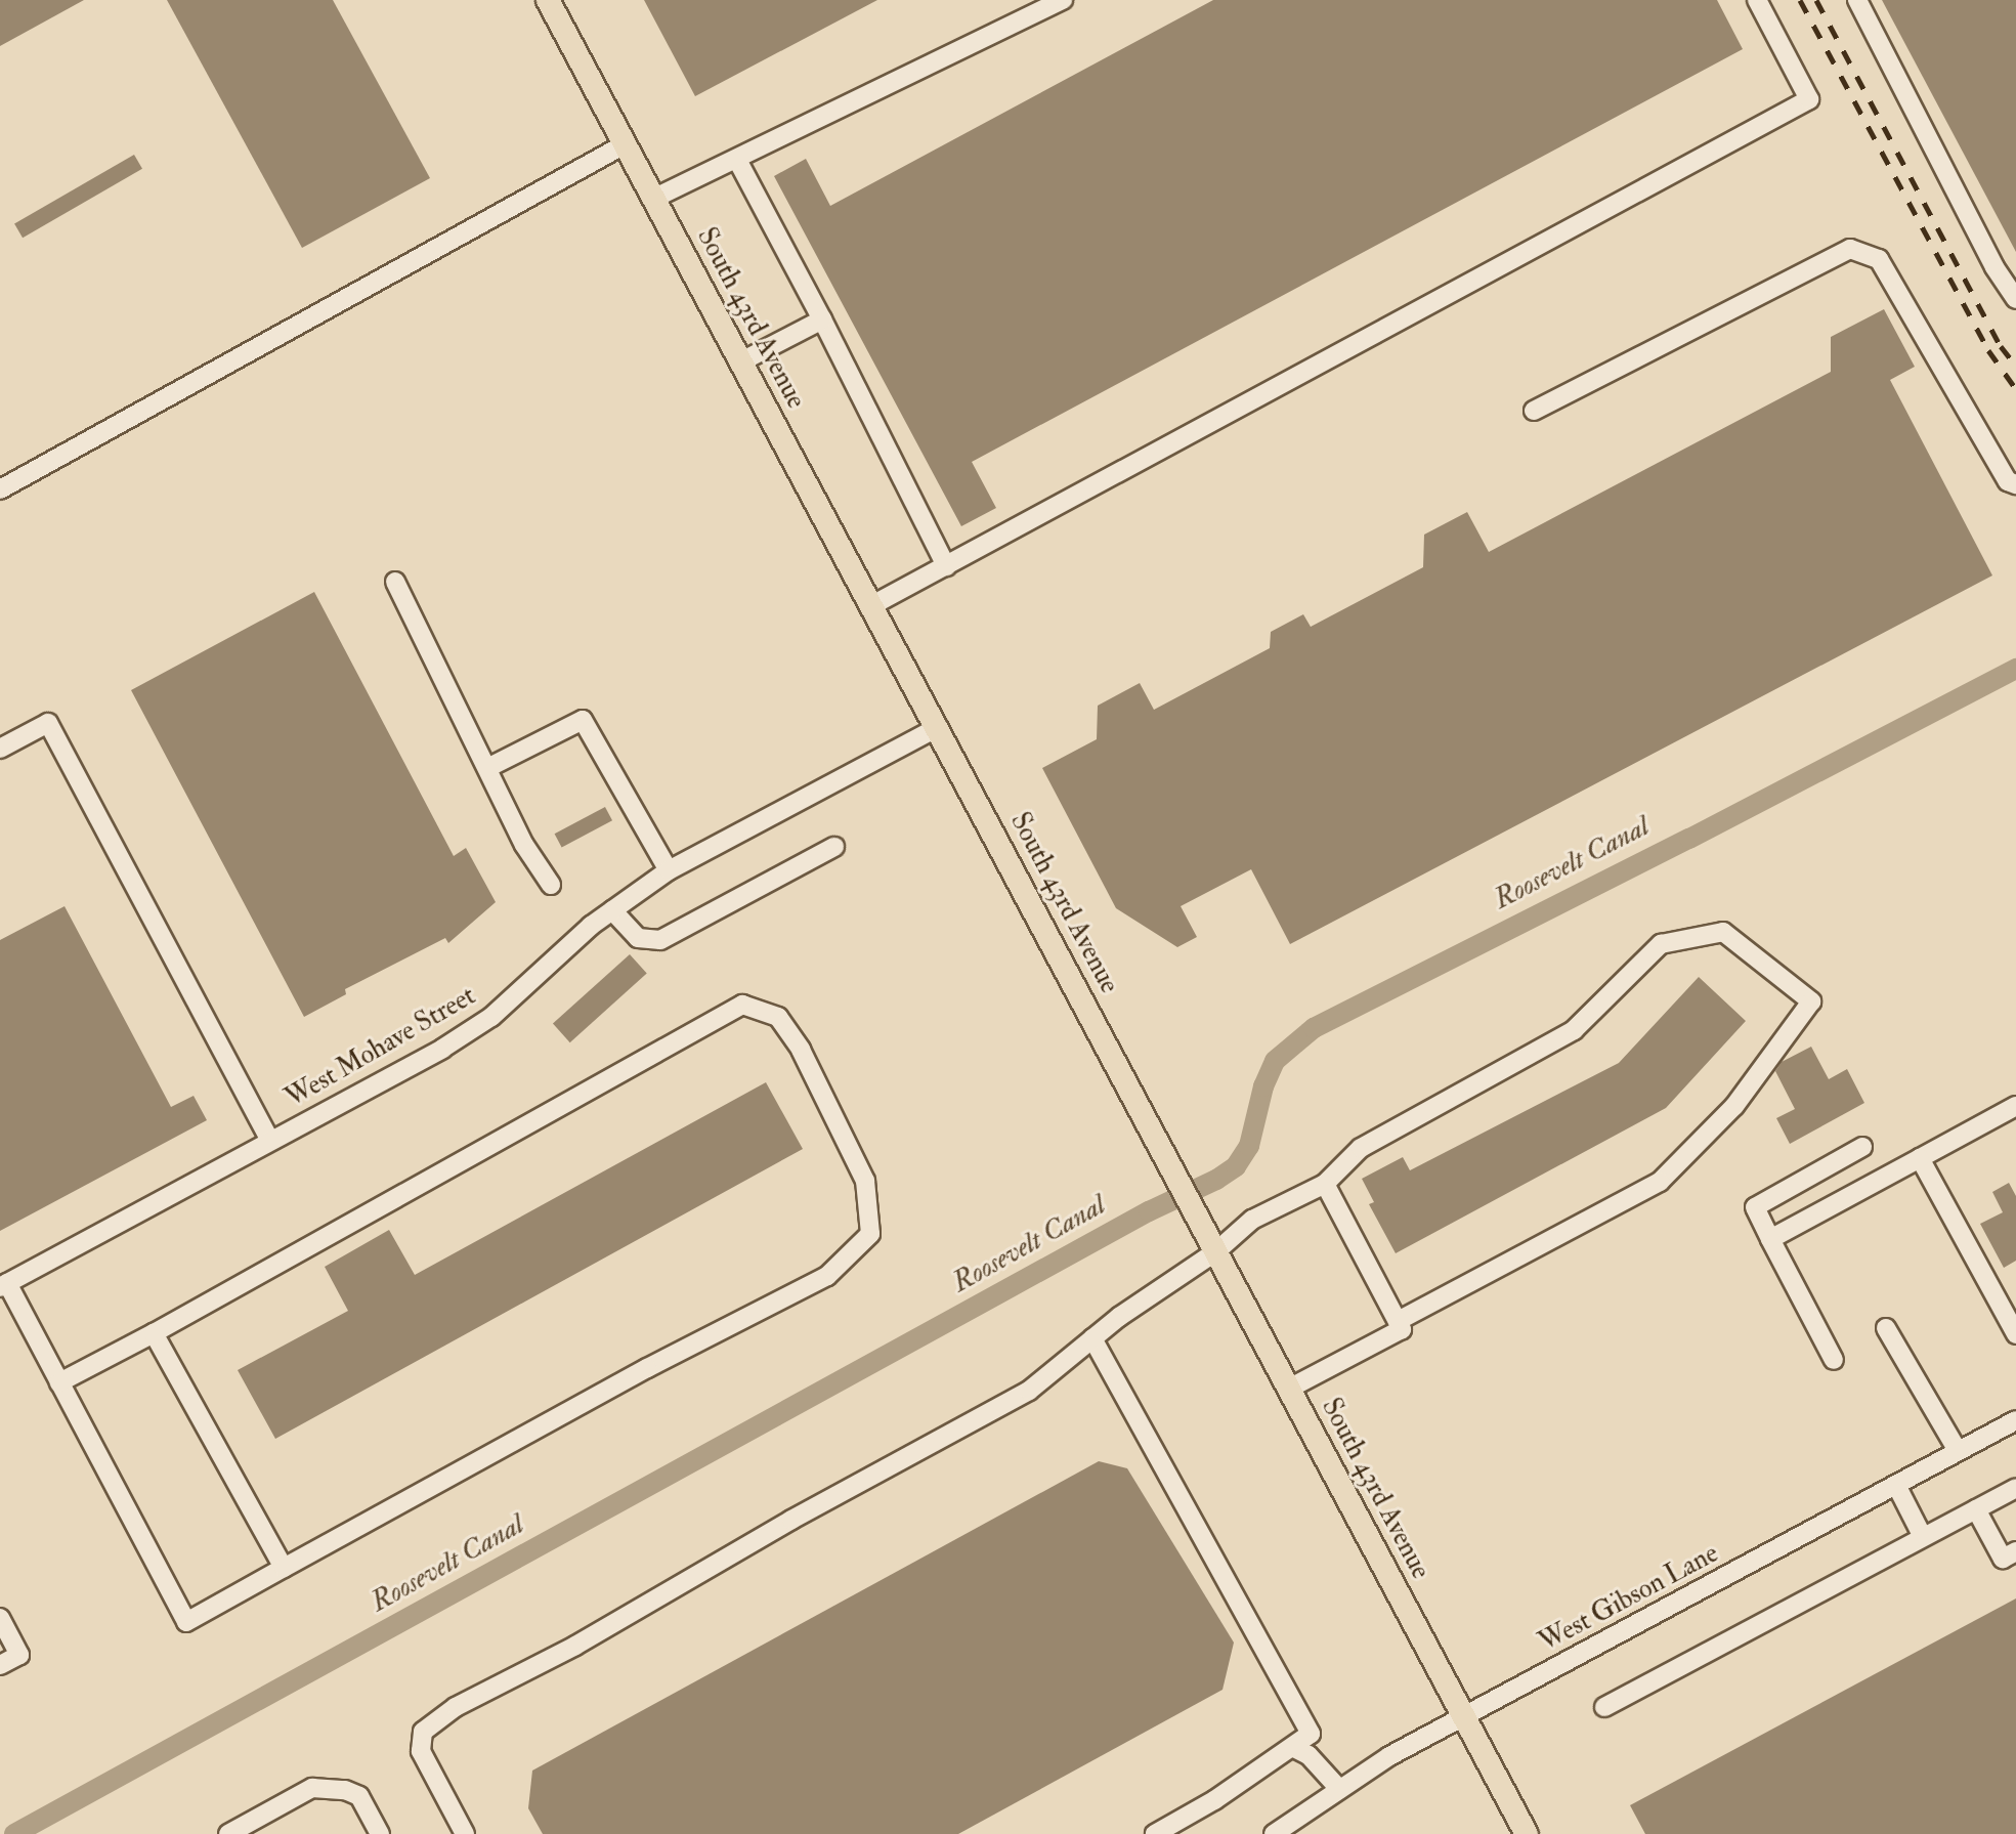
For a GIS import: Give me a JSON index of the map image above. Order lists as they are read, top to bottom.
{
  "streets": {
    "main road": ["South 43rd Avenue"],
    "street": ["West Mohave Street", "West Gibson Lane"]
  },
  "crossings": [
    ["South 43rd Avenue", "West Mohave Street"],
    ["South 43rd Avenue", "West Gibson Lane"]
  ],
  "water": ["Roosevelt Canal"]
}
